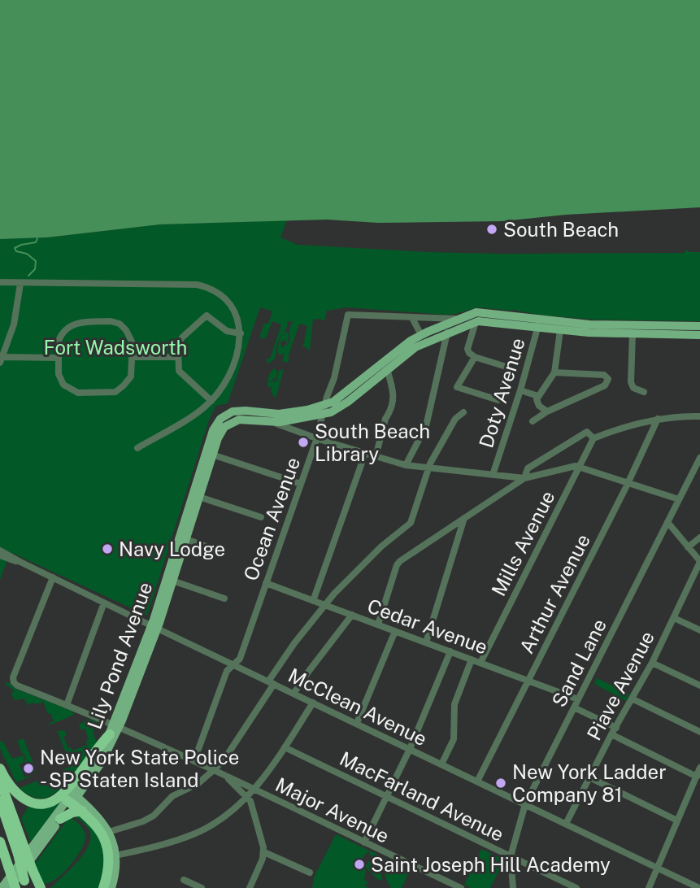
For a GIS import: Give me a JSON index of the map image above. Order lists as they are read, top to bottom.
{
  "streets": {
    "main road": ["Lily Pond Avenue"],
    "street": [
      "Doty Avenue",
      "Ocean Avenue",
      "Mills Avenue",
      "Arthur Avenue",
      "Cedar Avenue",
      "Sand Lane",
      "Piave Avenue",
      "McClean Avenue",
      "MacFarland Avenue",
      "Major Avenue"
    ]
  },
  "crossings": [
    ["Ocean Avenue", "Cedar Avenue"],
    ["Ocean Avenue", "McClean Avenue"],
    ["Ocean Avenue", "Major Avenue"],
    ["Mills Avenue", "Cedar Avenue"],
    ["Arthur Avenue", "Cedar Avenue"],
    ["Arthur Avenue", "McClean Avenue"],
    ["Cedar Avenue", "Sand Lane"],
    ["Lily Pond Avenue", "McClean Avenue"],
    ["Lily Pond Avenue", "Major Avenue"],
    ["Sand Lane", "McClean Avenue"],
    ["Sand Lane", "MacFarland Avenue"],
    ["Piave Avenue", "McClean Avenue"],
    ["McClean Avenue", "Major Avenue"]
  ],
  "parks": ["Fort Wadsworth"],
  "places": [
    "South Beach",
    "South Beach Library",
    "Navy Lodge",
    "New York State Police - SP Staten Island",
    "New York Ladder Company 81",
    "Saint Joseph Hill Academy"
  ]
}
